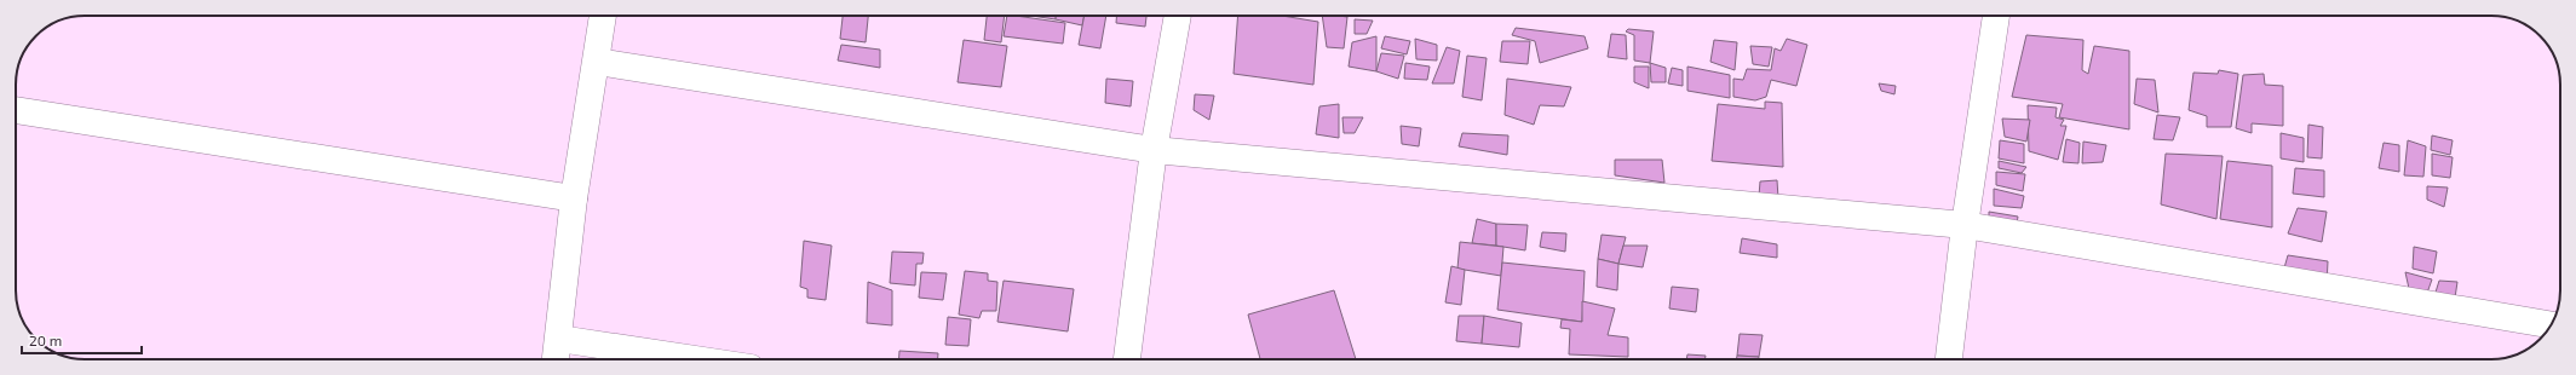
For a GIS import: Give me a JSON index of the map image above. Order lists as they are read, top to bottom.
{
  "scale_bar": "20 m"
}
